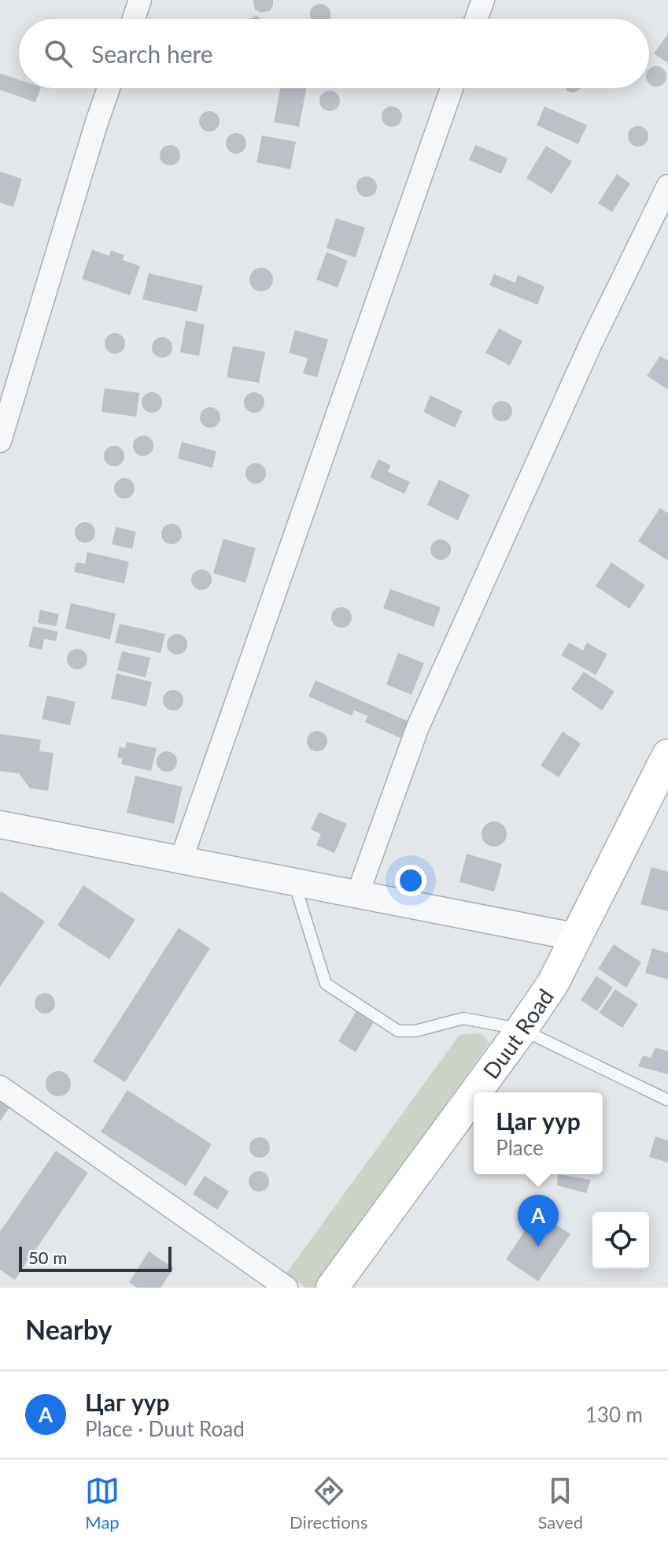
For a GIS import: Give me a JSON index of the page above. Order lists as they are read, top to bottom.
{
  "streets": {
    "main road": ["Duut Road"]
  },
  "scale_bar": "50 m",
  "page": {
    "search": "Search here",
    "popup": ["Цаг уур", "Place"],
    "pins": "A",
    "scale": "50 m",
    "heading": "Nearby",
    "list": [
      {
        "mark": "A",
        "name": "Цаг уур",
        "note": "Place · Duut Road",
        "value": "130 m"
      }
    ],
    "nav": ["Map", "Directions", "Saved"]
  }
}
